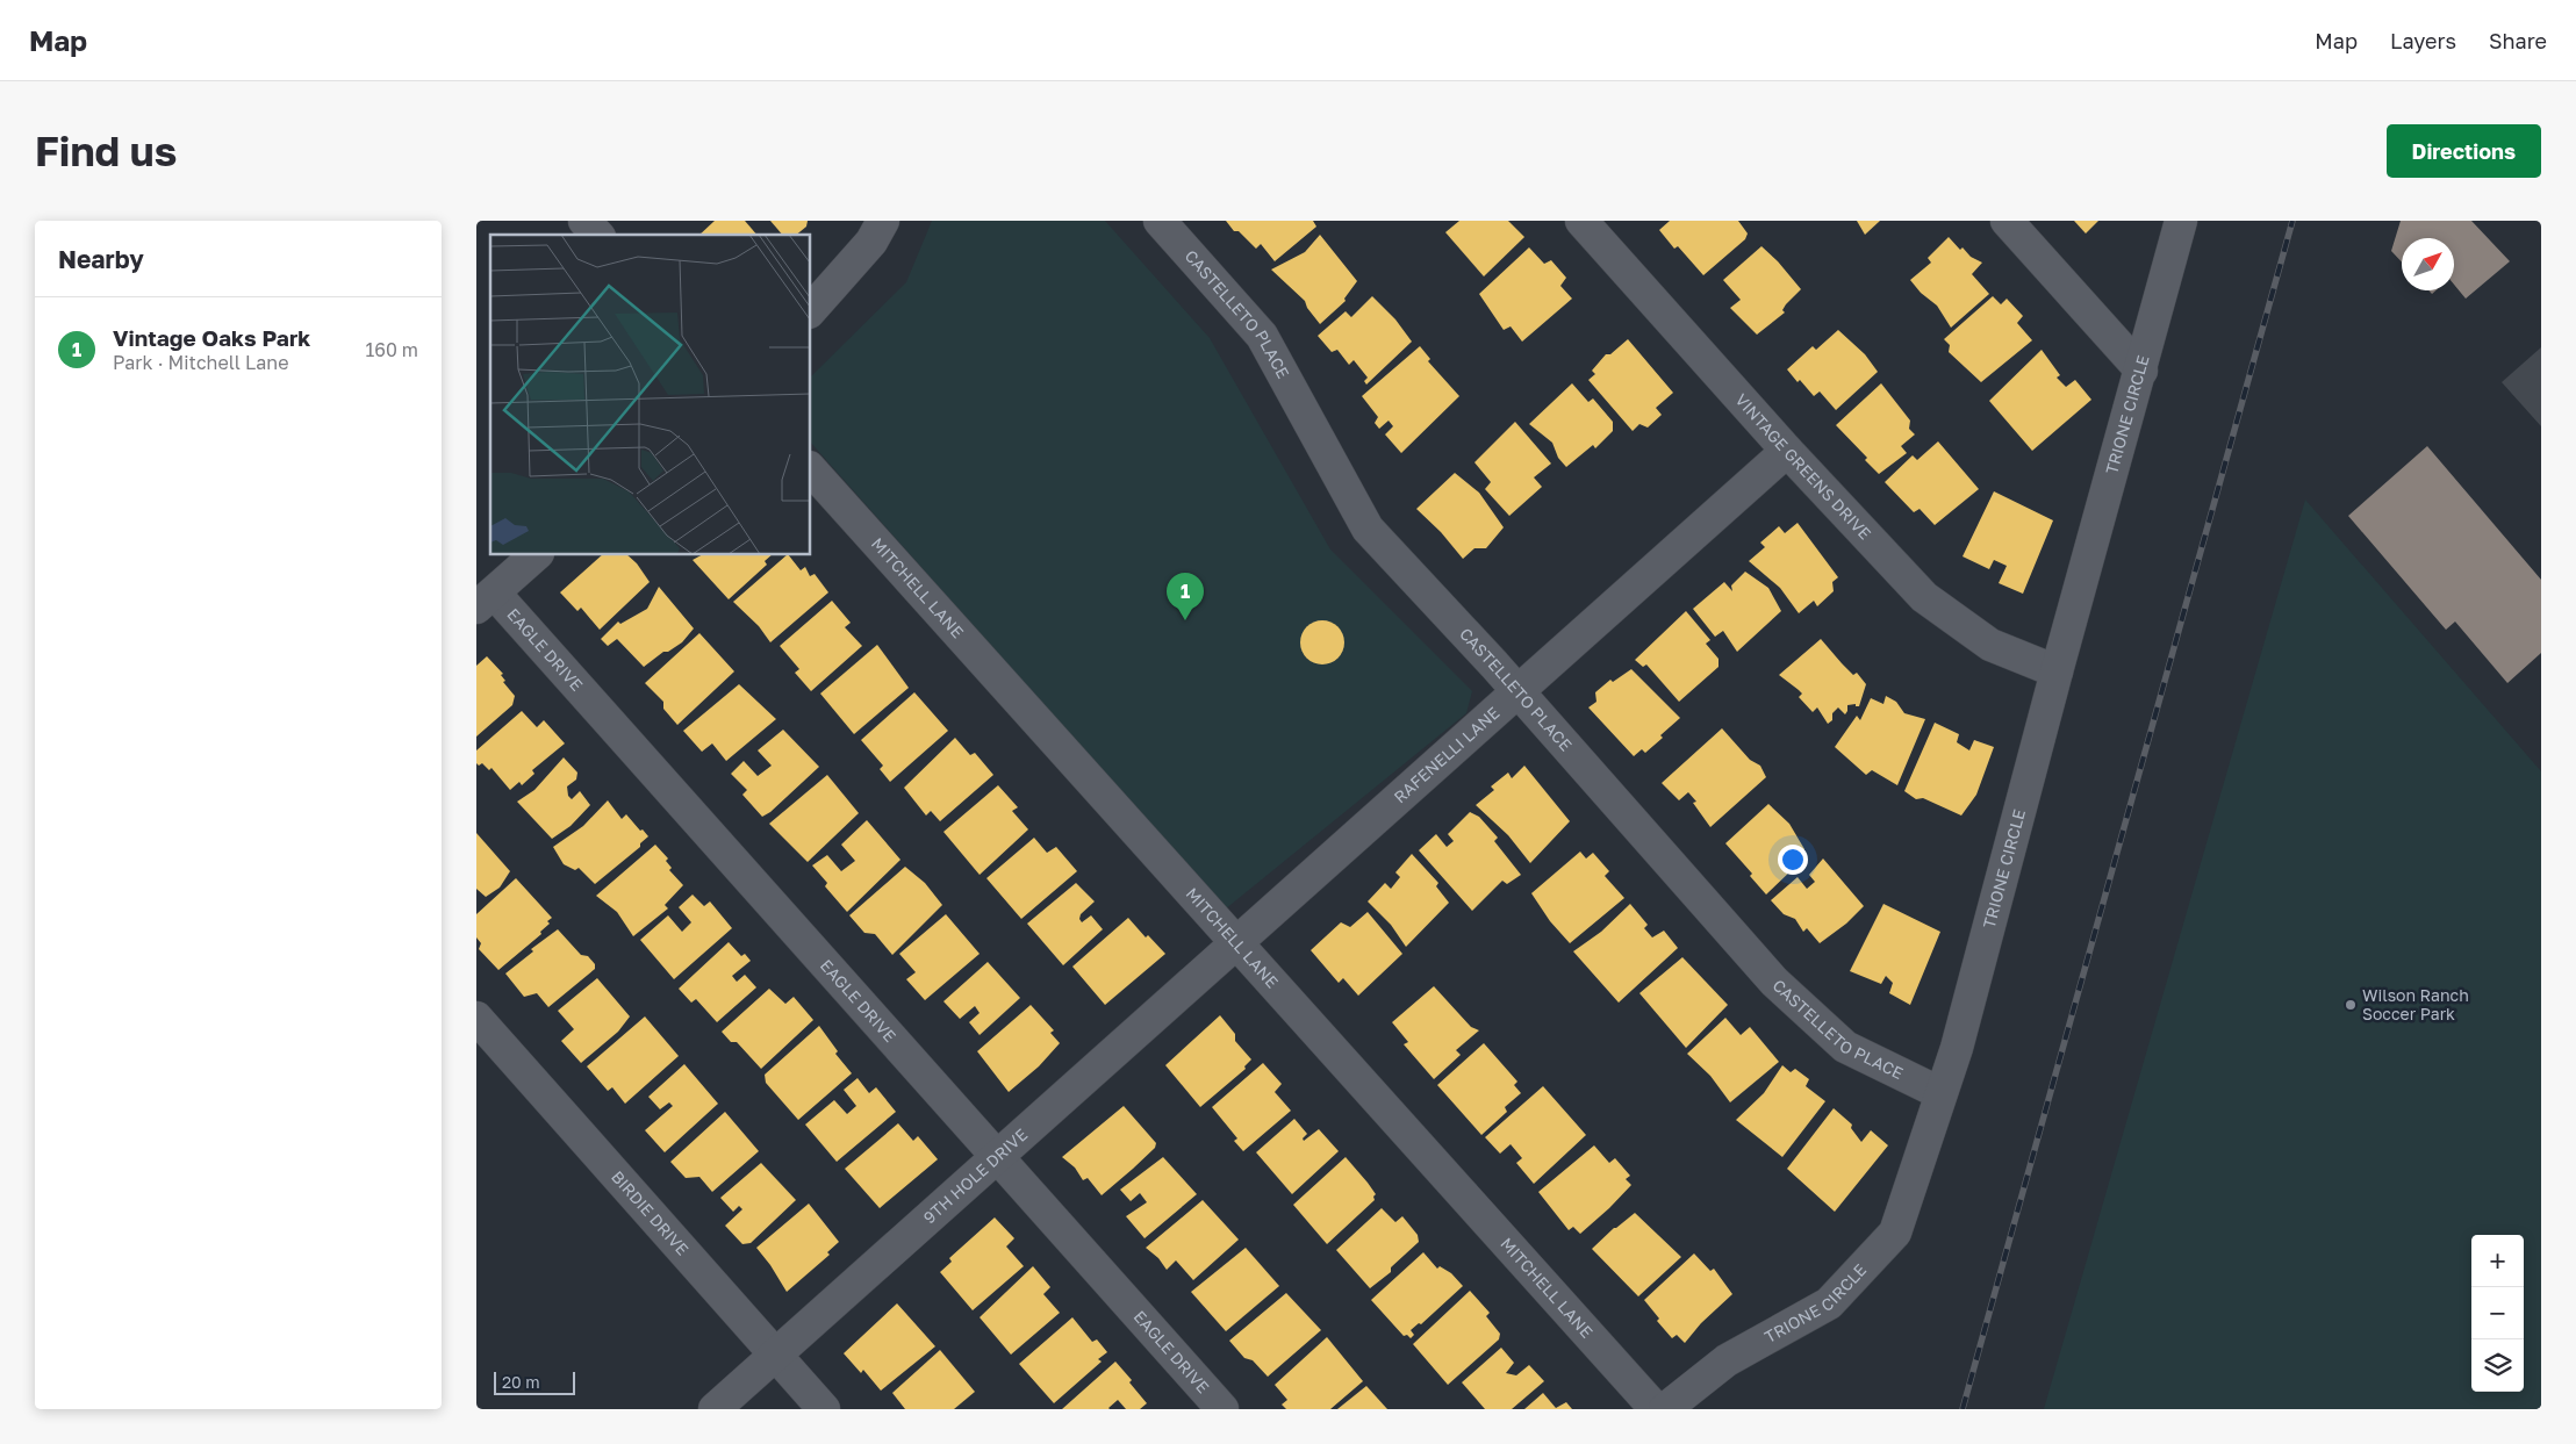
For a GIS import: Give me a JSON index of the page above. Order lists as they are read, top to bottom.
{
  "streets": {
    "street": [
      "CASTELLETO PLACE",
      "TRIONE CIRCLE",
      "VINTAGE GREENS DRIVE",
      "MITCHELL LANE",
      "EAGLE DRIVE",
      "RAFENELLI LANE",
      "9TH HOLE DRIVE",
      "BIRDIE DRIVE"
    ]
  },
  "crossings": [
    ["CASTELLETO PLACE", "TRIONE CIRCLE"],
    ["CASTELLETO PLACE", "RAFENELLI LANE"],
    ["TRIONE CIRCLE", "VINTAGE GREENS DRIVE"],
    ["VINTAGE GREENS DRIVE", "RAFENELLI LANE"],
    ["MITCHELL LANE", "RAFENELLI LANE"],
    ["MITCHELL LANE", "9TH HOLE DRIVE"],
    ["EAGLE DRIVE", "9TH HOLE DRIVE"],
    ["RAFENELLI LANE", "9TH HOLE DRIVE"],
    ["9TH HOLE DRIVE", "BIRDIE DRIVE"]
  ],
  "places": ["Wilson Ranch Soccer Park"],
  "scale_bar": "20 m",
  "north": "top right",
  "page": {
    "header": "Map",
    "nav": ["Map", "Layers", "Share"],
    "buttons": "Directions",
    "title": "Find us",
    "heading": "Nearby",
    "list": [
      {
        "mark": "1",
        "name": "Vintage Oaks Park",
        "note": "Park · Mitchell Lane",
        "value": "160 m"
      }
    ],
    "pins": "1",
    "map_buttons": ["+", "−"],
    "scale": "20 m"
  }
}
